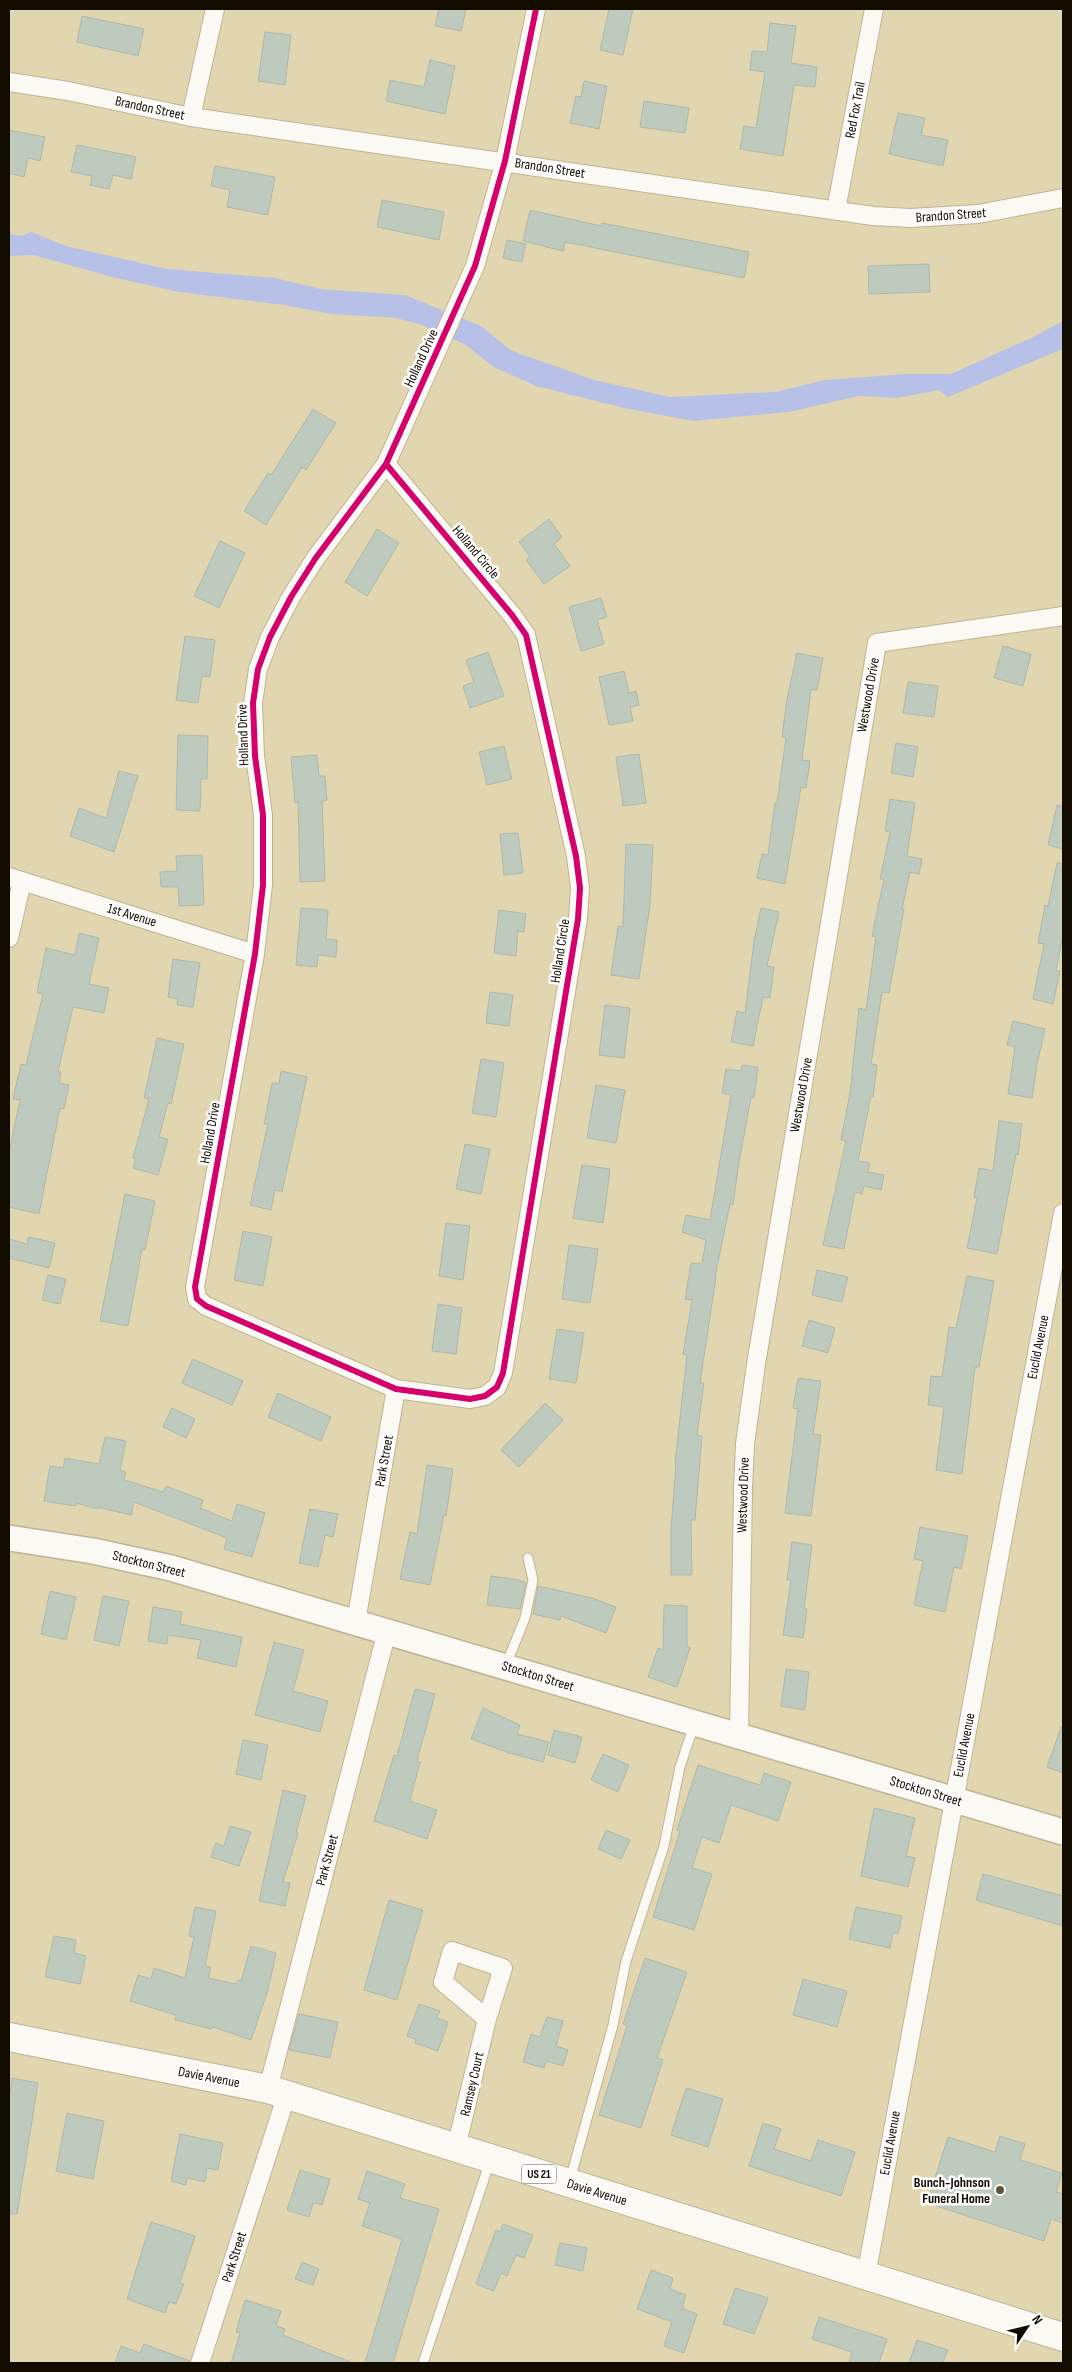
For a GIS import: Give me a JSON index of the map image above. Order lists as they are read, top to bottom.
{
  "streets": {
    "main road": ["Davie Avenue", "US 21"],
    "street": [
      "Brandon Street",
      "Red Fox Trail",
      "Holland Drive",
      "Holland Circle",
      "Westwood Drive",
      "1st Avenue",
      "Euclid Avenue",
      "Park Street",
      "Stockton Street",
      "Ramsey Court"
    ]
  },
  "crossings": [
    ["Brandon Street", "Red Fox Trail"],
    ["Brandon Street", "Holland Drive"],
    ["Holland Drive", "Holland Circle"],
    ["Holland Drive", "1st Avenue"],
    ["Holland Drive", "Park Street"],
    ["Holland Circle", "Park Street"],
    ["Westwood Drive", "Stockton Street"],
    ["Euclid Avenue", "Stockton Street"],
    ["Euclid Avenue", "Davie Avenue"],
    ["Park Street", "Stockton Street"],
    ["Park Street", "Davie Avenue"],
    ["Davie Avenue", "Ramsey Court"]
  ],
  "places": ["Bunch-Johnson Funeral Home"],
  "north": "top right"
}
